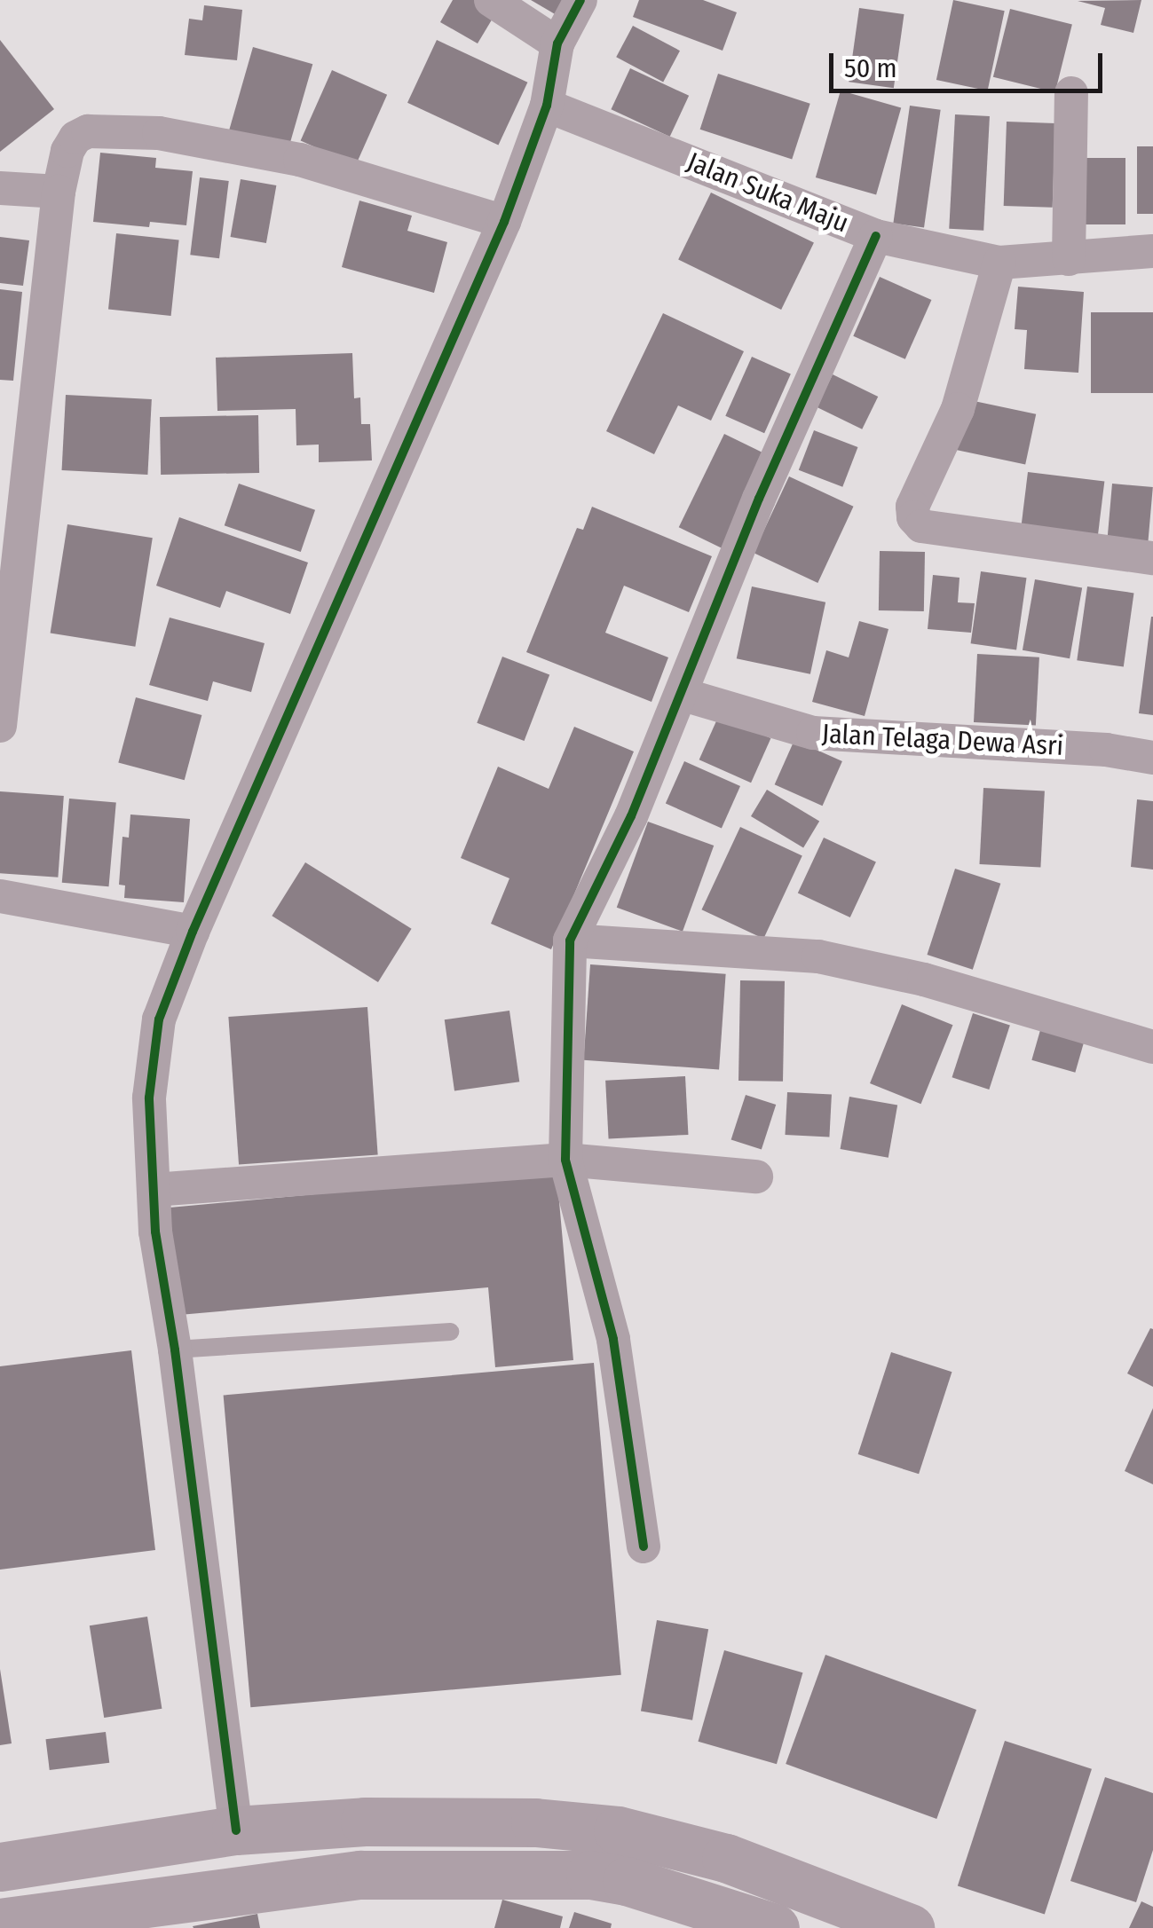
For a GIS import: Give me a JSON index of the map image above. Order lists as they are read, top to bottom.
{
  "streets": {
    "street": ["Jalan Suka Maju", "Jalan Telaga Dewa Asri"]
  },
  "scale_bar": "50 m"
}
